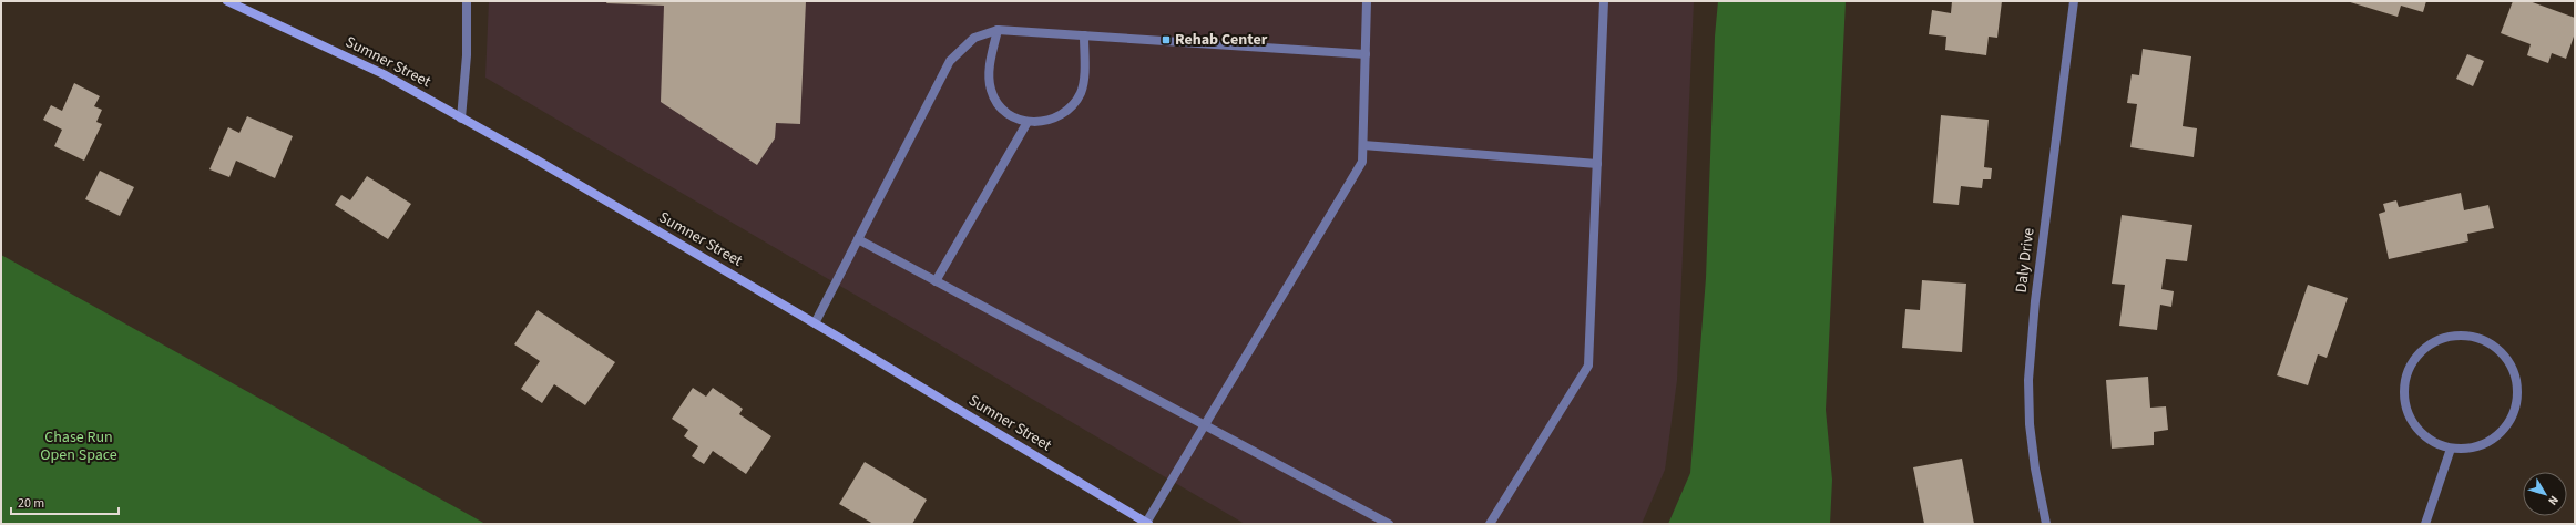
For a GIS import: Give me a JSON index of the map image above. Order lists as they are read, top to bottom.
{
  "streets": {
    "main road": ["Sumner Street"],
    "street": ["Daly Drive"]
  },
  "parks": ["Chase Run Open Space"],
  "places": {
    "transit": ["Rehab Center"]
  },
  "scale_bar": "20 m",
  "north": "bottom right"
}
